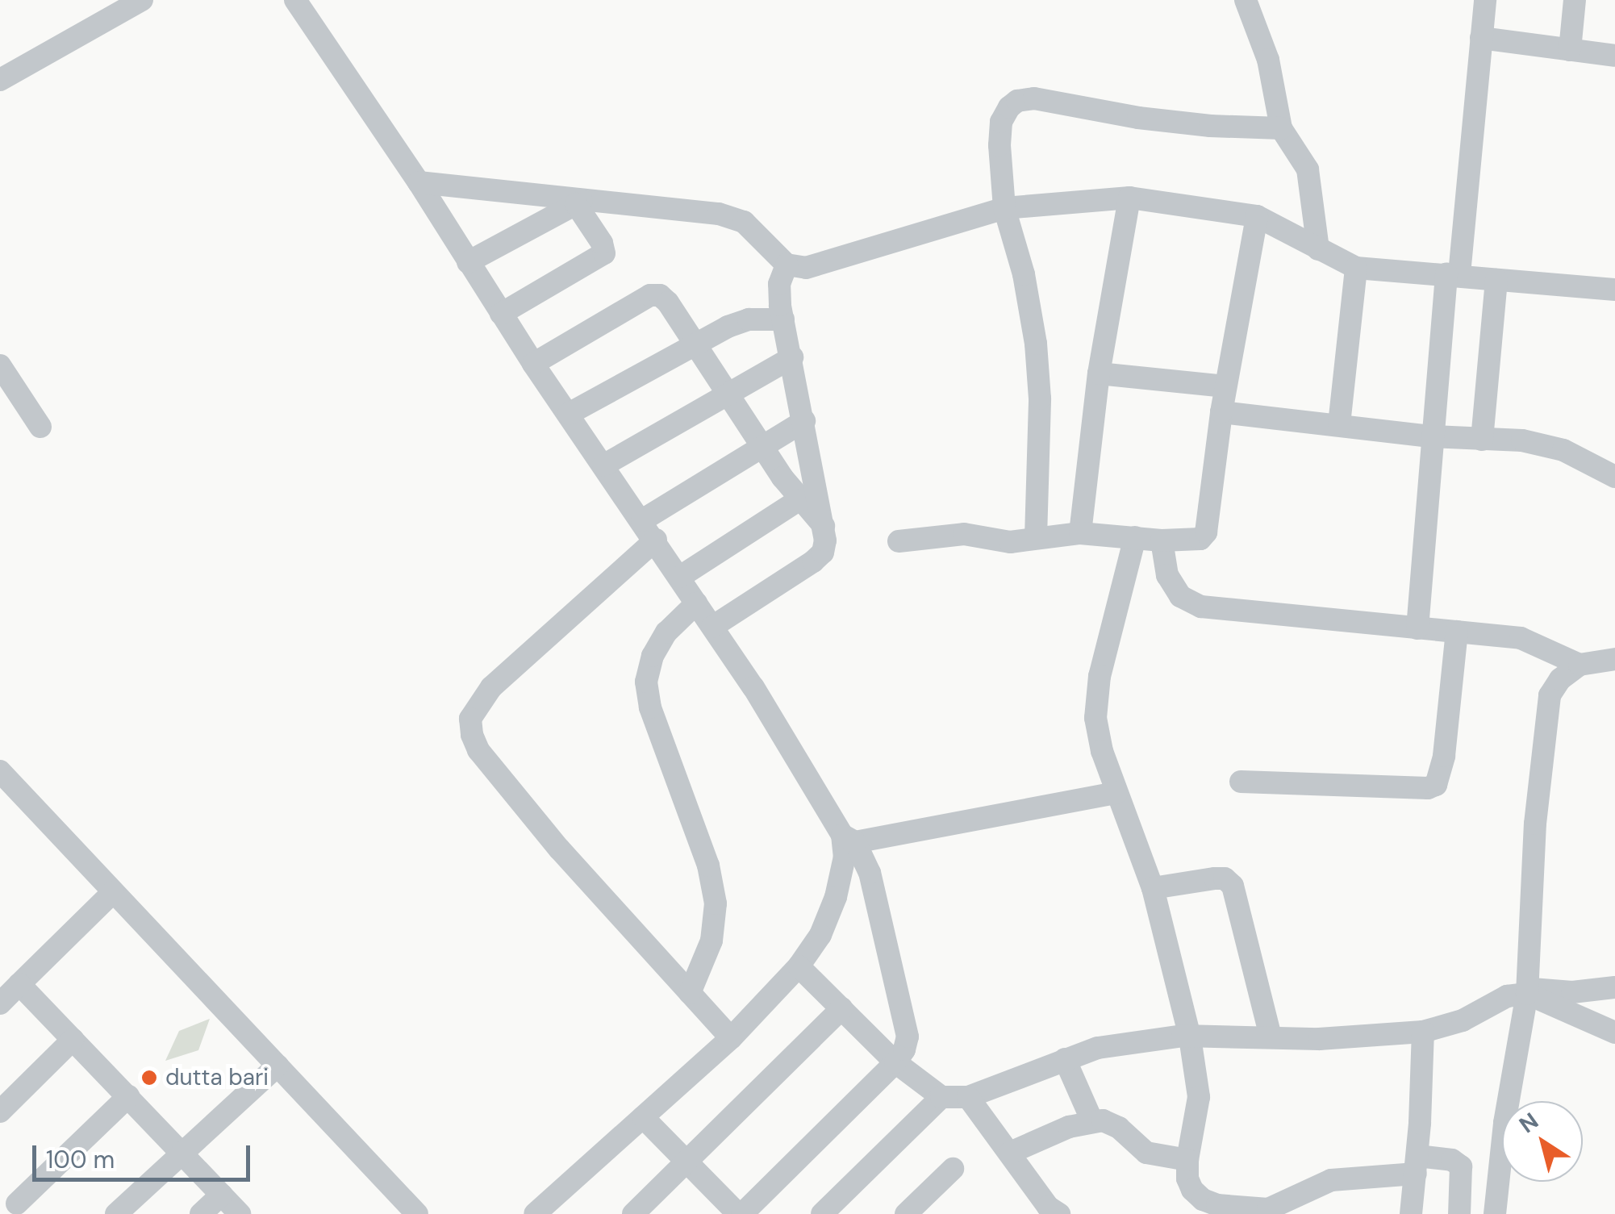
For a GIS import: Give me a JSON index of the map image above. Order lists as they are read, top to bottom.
{
  "places": ["dutta bari"],
  "scale_bar": "100 m",
  "north": "top left"
}
